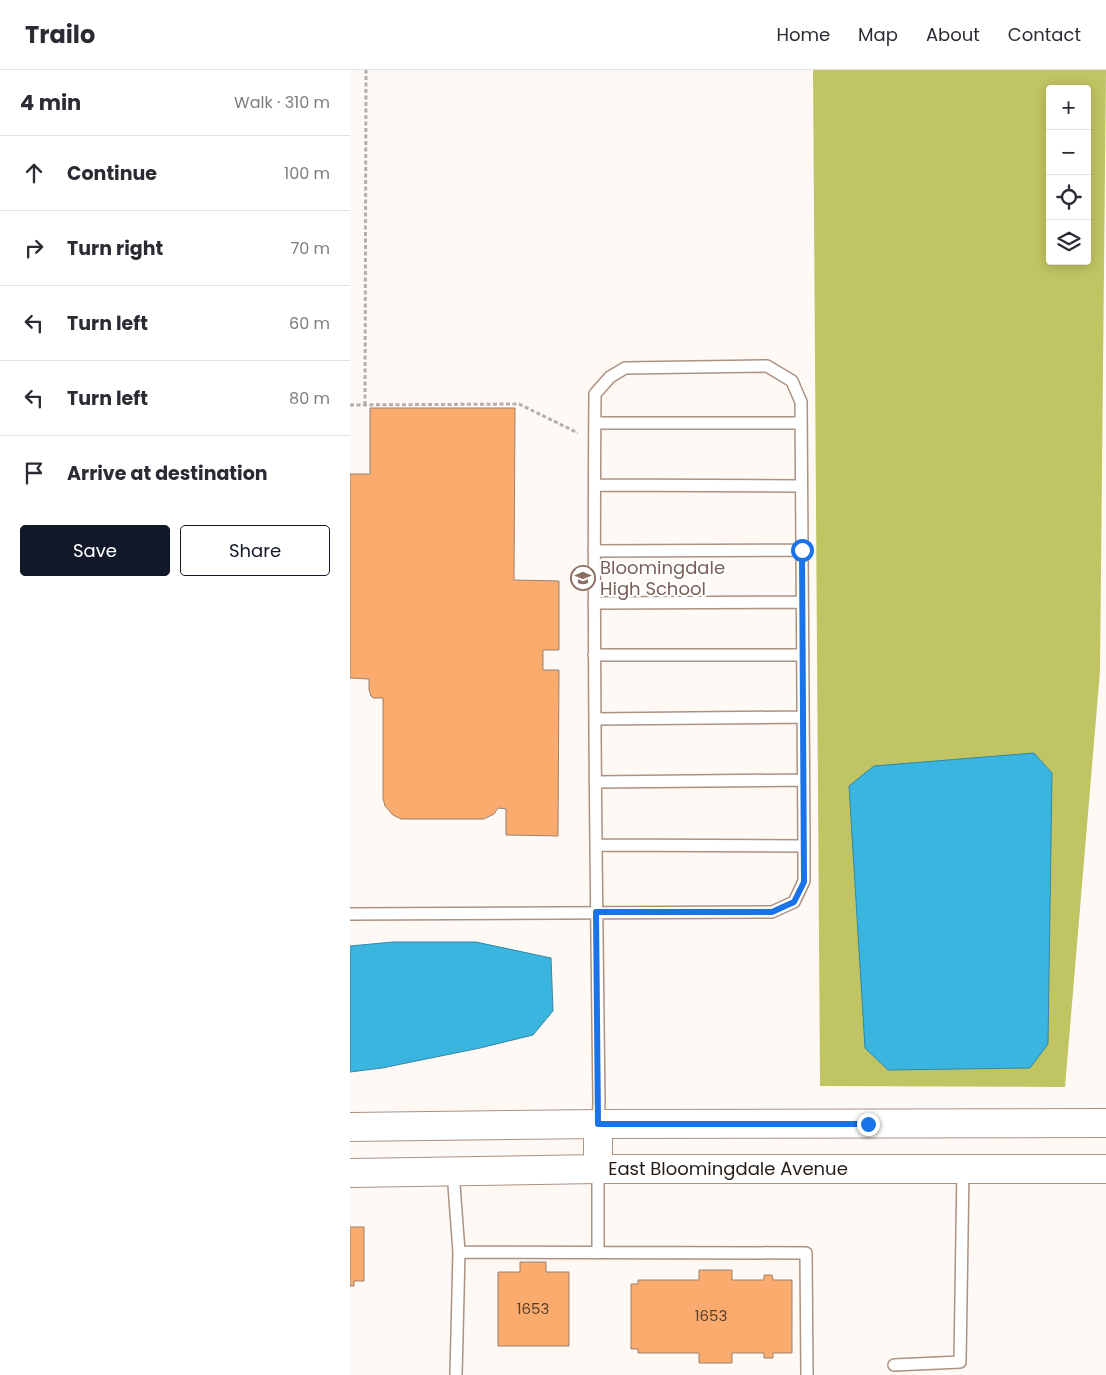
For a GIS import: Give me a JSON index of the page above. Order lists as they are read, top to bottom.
{
  "streets": {
    "main road": ["East Bloomingdale Avenue"]
  },
  "places": {
    "school or university": ["Bloomingdale High School"]
  },
  "house_numbers": ["1653", "1653"],
  "page": {
    "header": "Trailo",
    "nav": [
      "Home",
      "Map",
      "About",
      "Contact"
    ],
    "heading": ["4 min", "Walk · 310 m"],
    "map_buttons": ["+", "−"],
    "list": [
      ["Continue", "100 m"],
      ["Turn right", "70 m"],
      ["Turn left", "60 m"],
      ["Turn left", "80 m"],
      "Arrive at destination"
    ],
    "buttons": ["Save", "Share"]
  }
}
